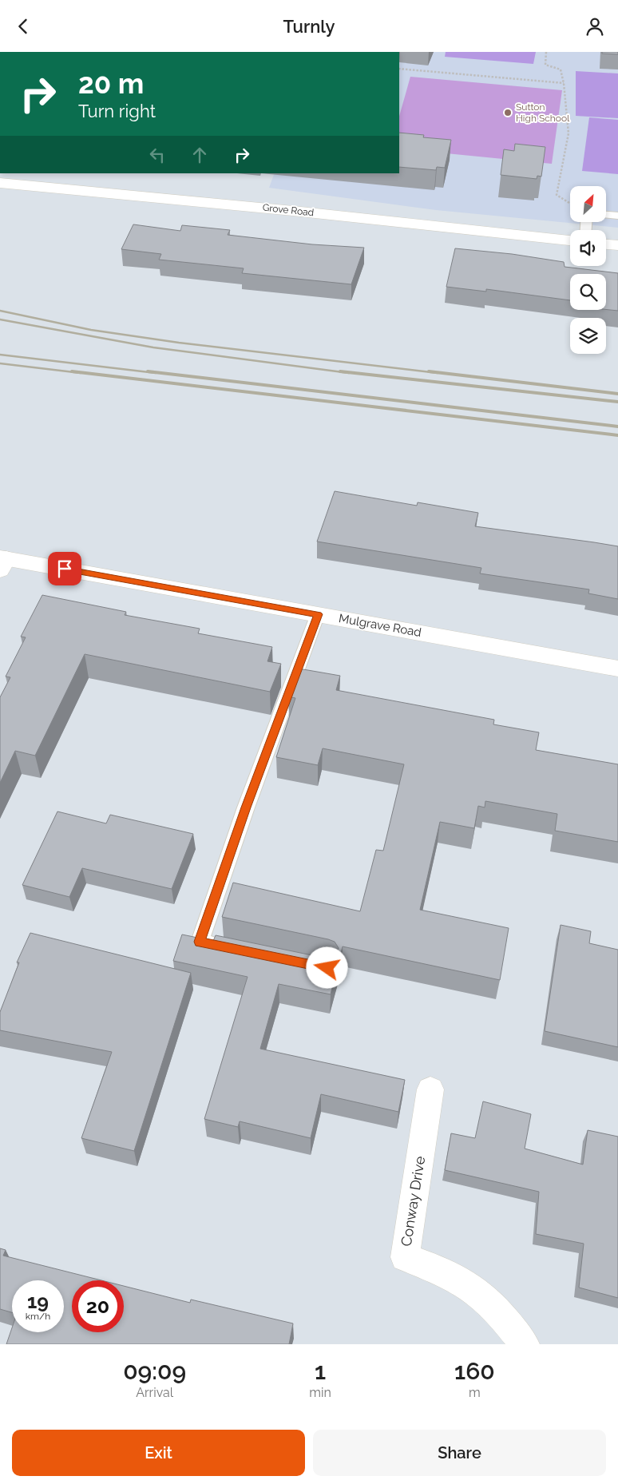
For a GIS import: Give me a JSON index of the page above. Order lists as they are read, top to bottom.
{
  "streets": {
    "street": ["Grove Road", "Mulgrave Road", "Conway Drive"]
  },
  "places": ["Sutton High School"],
  "north": "top right",
  "page": {
    "header": "Turnly",
    "turn": ["20 m", "Turn right"],
    "speed": "19 km/h",
    "limit": "20",
    "eta": [
      "09:09",
      "Arrival",
      "1",
      "min",
      "160",
      "m"
    ],
    "buttons": ["Exit", "Share"]
  }
}
